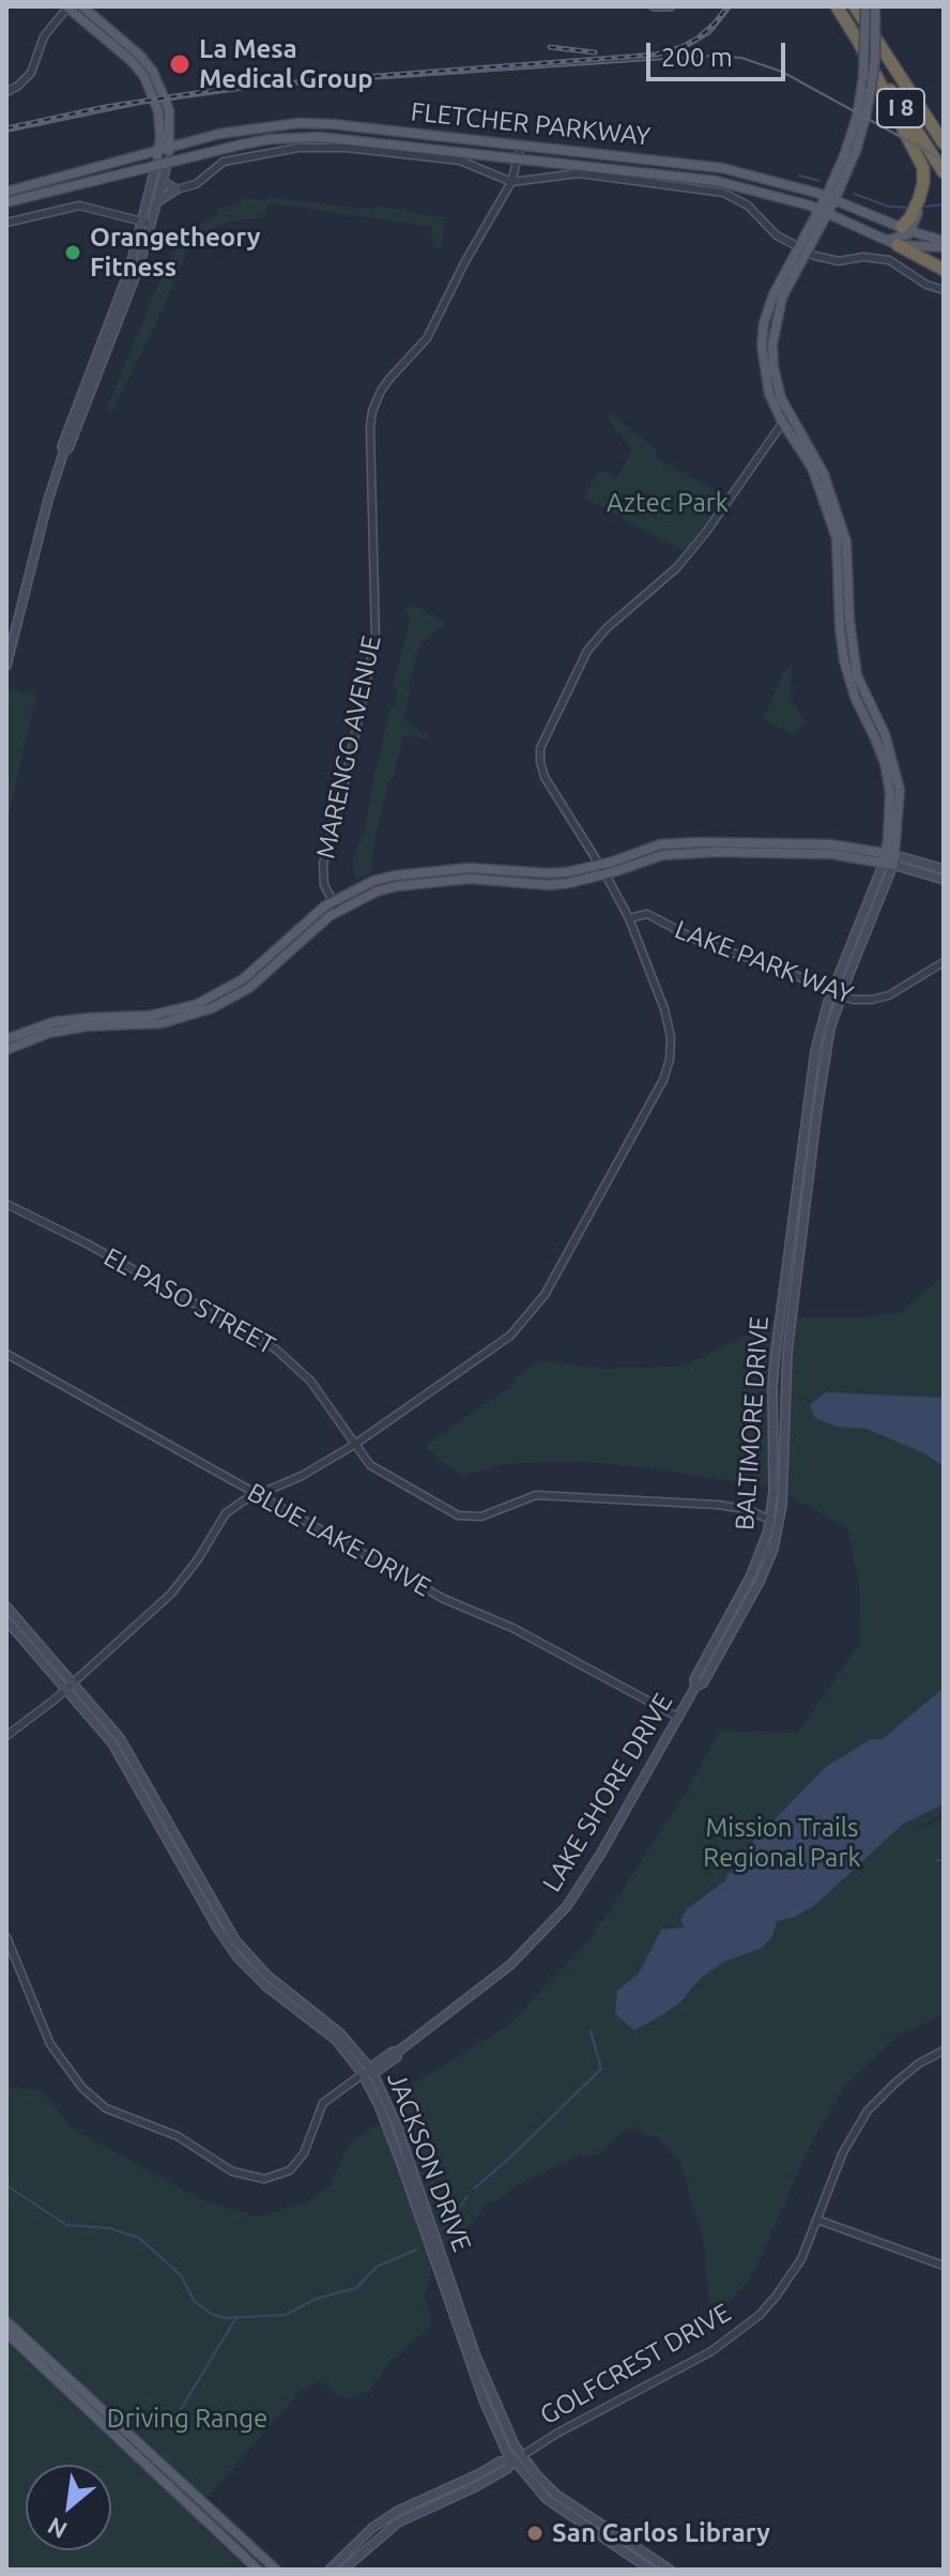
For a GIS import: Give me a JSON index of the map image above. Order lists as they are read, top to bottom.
{
  "streets": {
    "highway": ["I 8"],
    "main road": [
      "FLETCHER PARKWAY",
      "BALTIMORE DRIVE",
      "LAKE SHORE DRIVE",
      "JACKSON DRIVE",
      "GOLFCREST DRIVE"
    ],
    "street": [
      "MARENGO AVENUE",
      "LAKE PARK WAY",
      "EL PASO STREET",
      "BLUE LAKE DRIVE"
    ]
  },
  "crossings": [
    ["FLETCHER PARKWAY", "MARENGO AVENUE"],
    ["FLETCHER PARKWAY", "BALTIMORE DRIVE"],
    ["LAKE PARK WAY", "BALTIMORE DRIVE"],
    ["EL PASO STREET", "BALTIMORE DRIVE"],
    ["BALTIMORE DRIVE", "LAKE SHORE DRIVE"],
    ["BLUE LAKE DRIVE", "LAKE SHORE DRIVE"],
    ["LAKE SHORE DRIVE", "JACKSON DRIVE"],
    ["JACKSON DRIVE", "GOLFCREST DRIVE"]
  ],
  "parks": ["Aztec Park", "Mission Trails Regional Park", "Driving Range"],
  "places": ["La Mesa Medical Group", "Orangetheory Fitness", "San Carlos Library"],
  "scale_bar": "200 m",
  "north": "bottom left"
}
